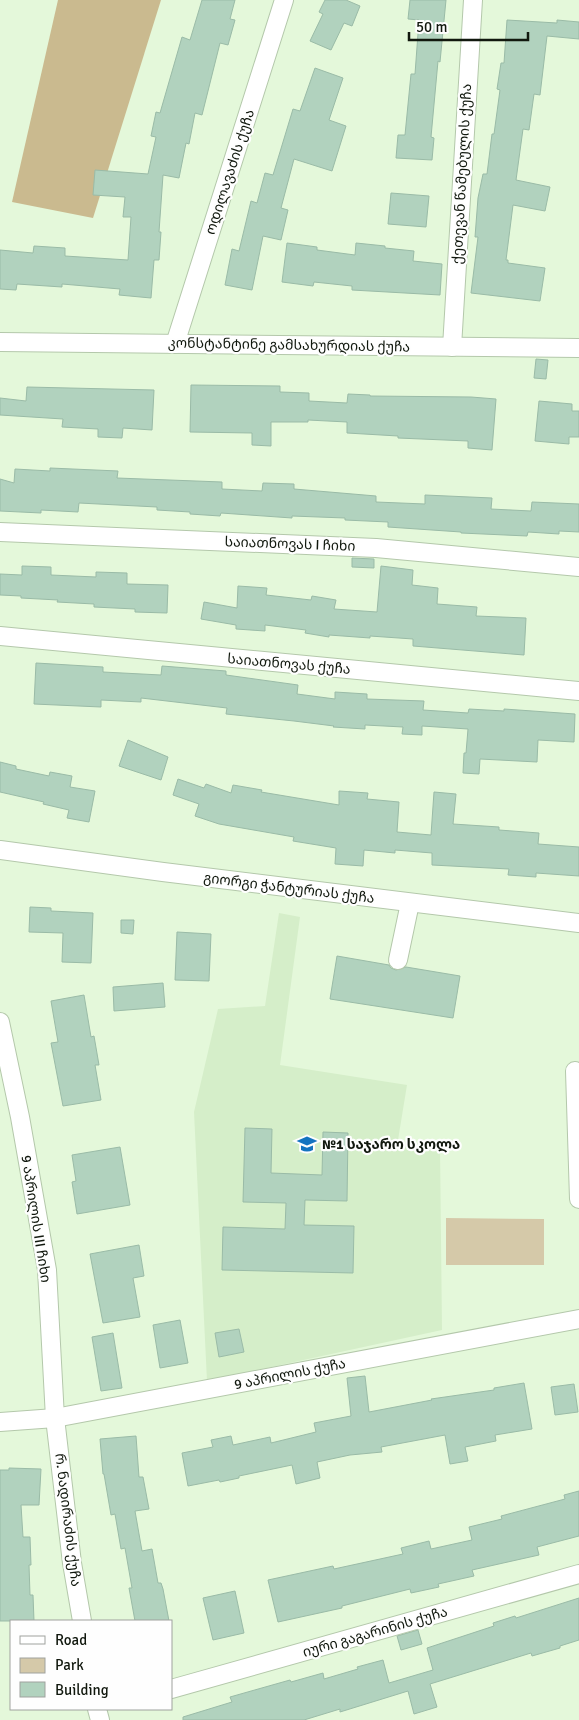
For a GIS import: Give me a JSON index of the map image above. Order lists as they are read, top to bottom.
{
  "streets": {
    "street": [
      "ოდილავაძის ქუჩა",
      "ქეთევან წამებულის ქუჩა",
      "კონსტანტინე გამსახურდიას ქუჩა",
      "საიათნოვას I ჩიხი",
      "საიათნოვას ქუჩა",
      "გიორგი ჭანტურიას ქუჩა",
      "9 აპრილის III ჩიხი",
      "9 აპრილის ქუჩა",
      "რ. ნადირაძის ქუჩა",
      "იური გაგარინის ქუჩა"
    ]
  },
  "crossings": [
    ["ოდილავაძის ქუჩა", "კონსტანტინე გამსახურდიას ქუჩა"],
    ["ქეთევან წამებულის ქუჩა", "კონსტანტინე გამსახურდიას ქუჩა"],
    ["9 აპრილის III ჩიხი", "9 აპრილის ქუჩა"],
    ["9 აპრილის III ჩიხი", "რ. ნადირაძის ქუჩა"],
    ["9 აპრილის ქუჩა", "რ. ნადირაძის ქუჩა"]
  ],
  "places": {
    "school or university": ["№1 საჯარო სკოლა"]
  },
  "legend": ["Road", "Park", "Building"],
  "scale_bar": "50 m"
}
